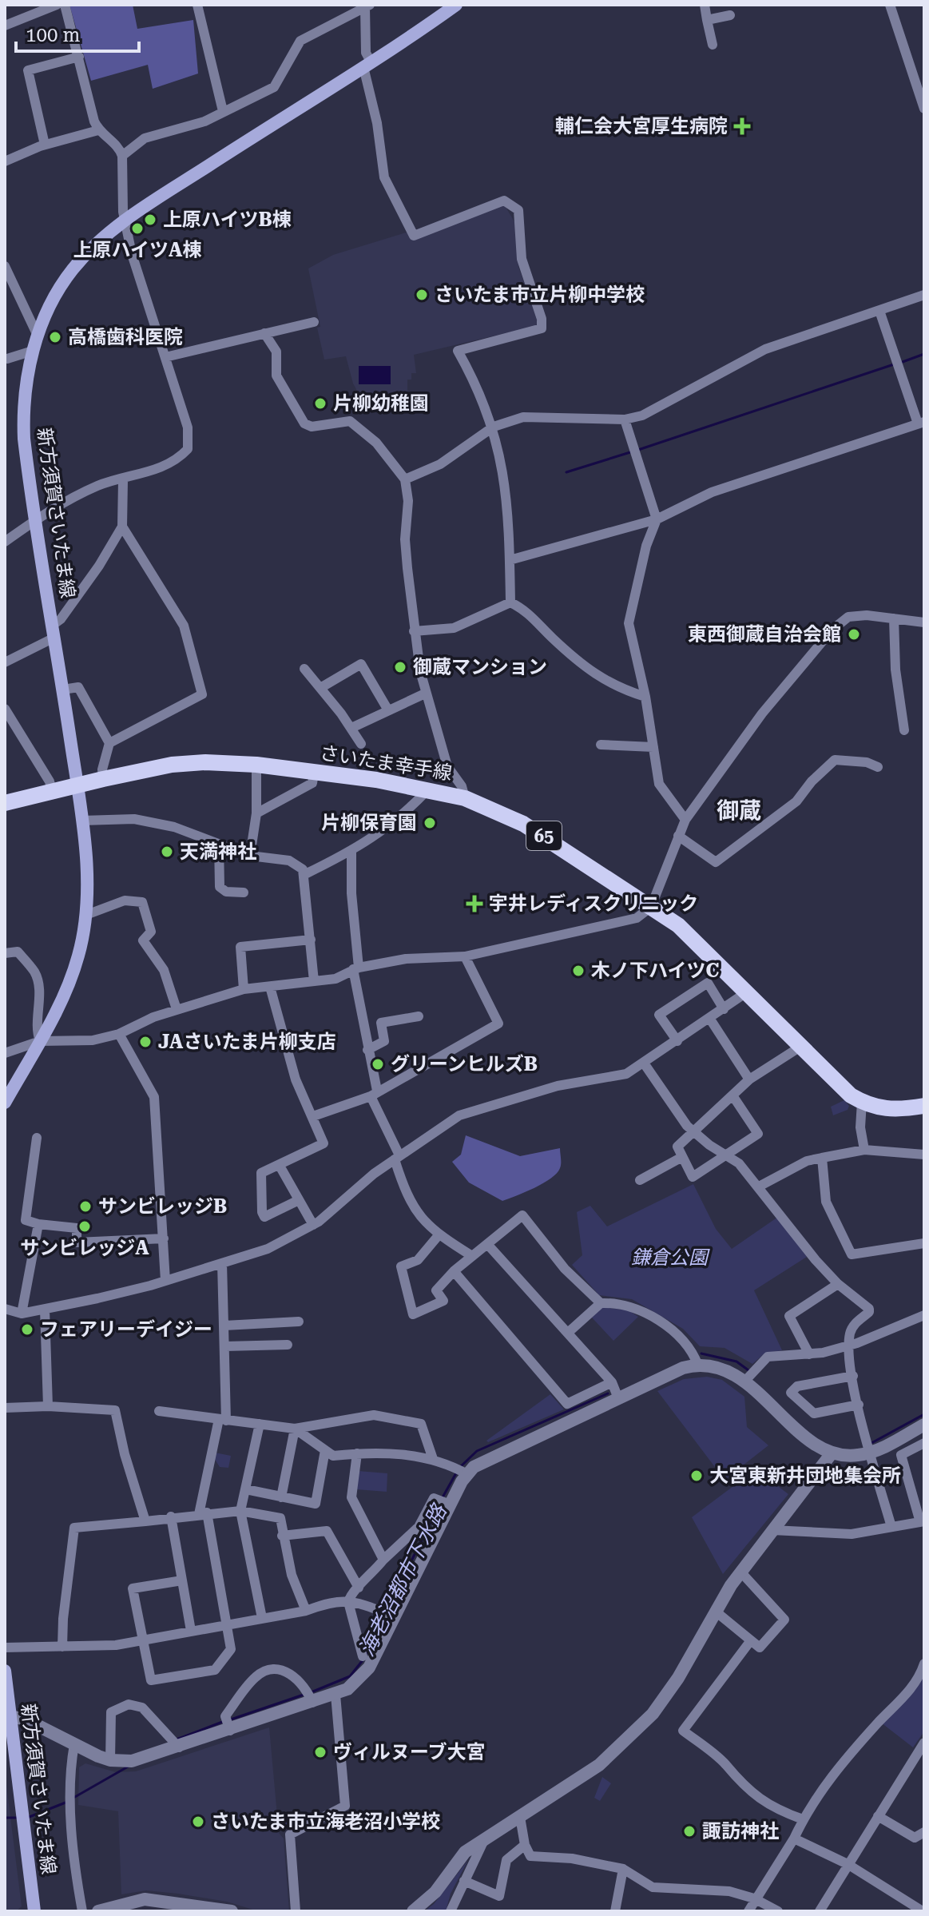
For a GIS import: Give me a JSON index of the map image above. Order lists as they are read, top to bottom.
{
  "streets": {
    "main road": ["新方須賀さいたま線", "さいたま幸手線", "65"]
  },
  "crossings": [
    ["新方須賀さいたま線", "さいたま幸手線"]
  ],
  "districts": ["御蔵"],
  "water": ["海老沼都市下水路"],
  "parks": ["鎌倉公園"],
  "places": {
    "health": ["輔仁会大宮厚生病院", "宇井レディスクリニック"],
    "other": [
      "上原ハイツB棟",
      "上原ハイツA棟",
      "さいたま市立片柳中学校",
      "高橋歯科医院",
      "片柳幼稚園",
      "東西御蔵自治会館",
      "御蔵マンション",
      "片柳保育園",
      "天満神社",
      "木ノ下ハイツC",
      "JAさいたま片柳支店",
      "グリーンヒルズB",
      "サンビレッジB",
      "サンビレッジA",
      "フェアリーデイジー",
      "大宮東新井団地集会所",
      "ヴィルヌーブ大宮",
      "さいたま市立海老沼小学校",
      "諏訪神社"
    ]
  },
  "scale_bar": "100 m"
}
